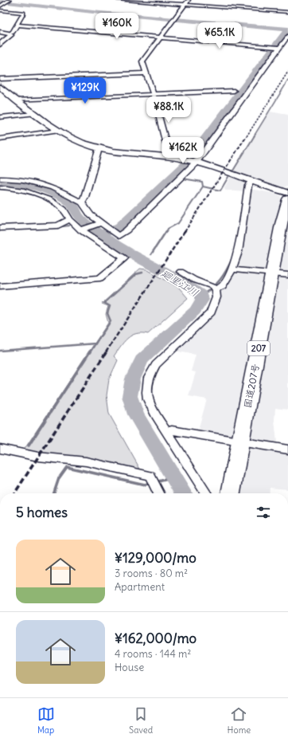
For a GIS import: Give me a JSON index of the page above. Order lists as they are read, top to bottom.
{
  "streets": {
    "highway": ["207", "国道207号"]
  },
  "water": ["廻里江川"],
  "page": {
    "price": [
      "¥160K",
      "¥65.1K",
      "¥129K",
      "¥88.1K",
      "¥162K"
    ],
    "heading": "5 homes",
    "list": [
      {
        "name": "¥129,000/mo",
        "note": "3 rooms · 80 m² · Apartment"
      },
      {
        "name": "¥162,000/mo",
        "note": "4 rooms · 144 m² · House"
      }
    ],
    "tabs": ["Map", "Saved", "Home"]
  }
}
